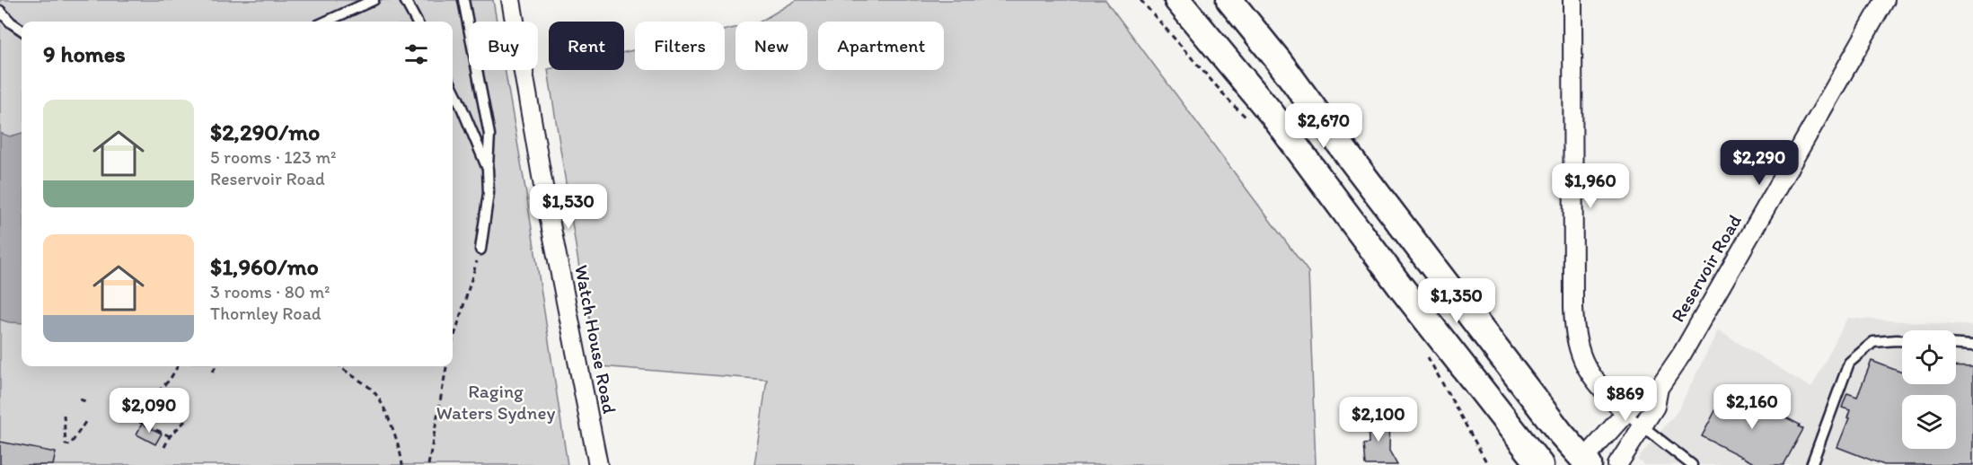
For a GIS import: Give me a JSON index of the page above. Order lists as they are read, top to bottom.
{
  "streets": {
    "street": ["Reservoir Road", "Watch House Road"]
  },
  "parks": ["Raging Waters Sydney"],
  "page": {
    "chip": [
      "Buy",
      "Rent",
      "Filters",
      "New",
      "Apartment"
    ],
    "heading": "9 homes",
    "list": [
      {
        "name": "$2,290/mo",
        "note": "5 rooms · 123 m² · Reservoir Road"
      },
      {
        "name": "$1,960/mo",
        "note": "3 rooms · 80 m² · Thornley Road"
      }
    ],
    "price": [
      "$2,670",
      "$2,290",
      "$1,960",
      "$1,530",
      "$1,350",
      "$869",
      "$2,160",
      "$2,090",
      "$2,100"
    ]
  }
}
